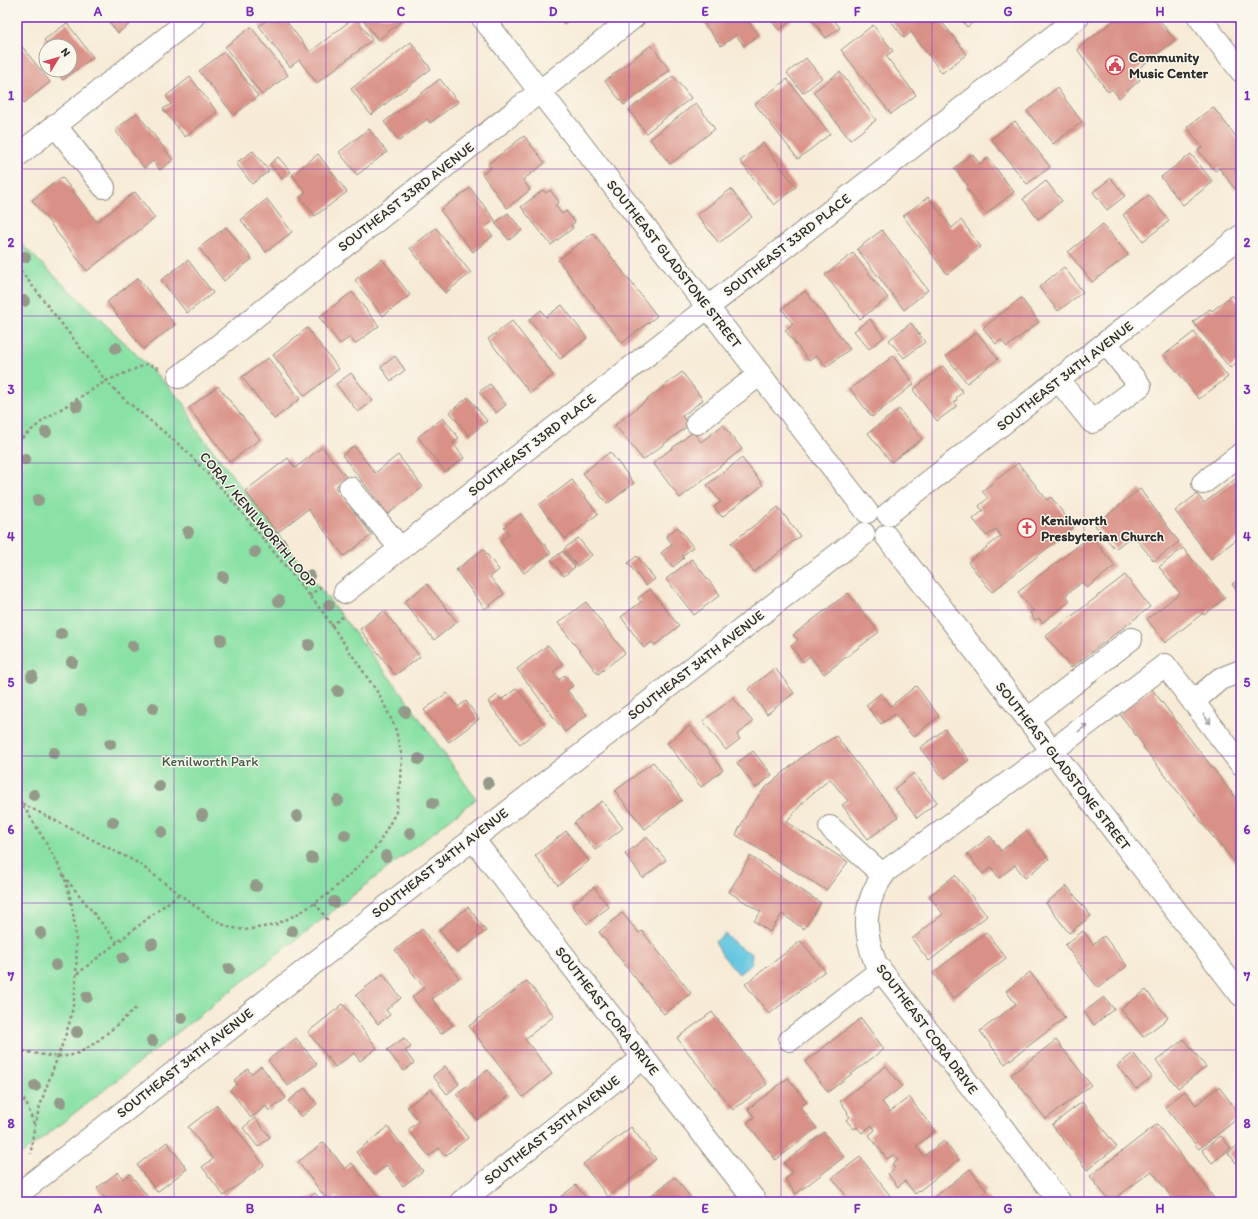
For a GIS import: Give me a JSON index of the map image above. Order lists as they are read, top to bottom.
{
  "streets": {
    "street": [
      "SOUTHEAST 33RD AVENUE",
      "SOUTHEAST 33RD PLACE",
      "SOUTHEAST GLADSTONE STREET",
      "SOUTHEAST 34TH AVENUE",
      "SOUTHEAST CORA DRIVE",
      "SOUTHEAST 35TH AVENUE"
    ],
    "path": ["CORA / KENILWORTH LOOP"]
  },
  "crossings": [
    ["SOUTHEAST 33RD AVENUE", "SOUTHEAST GLADSTONE STREET"],
    ["SOUTHEAST 33RD PLACE", "SOUTHEAST GLADSTONE STREET"],
    ["SOUTHEAST GLADSTONE STREET", "SOUTHEAST 34TH AVENUE"],
    ["SOUTHEAST GLADSTONE STREET", "SOUTHEAST CORA DRIVE"],
    ["SOUTHEAST 34TH AVENUE", "SOUTHEAST CORA DRIVE"],
    ["SOUTHEAST CORA DRIVE", "SOUTHEAST 35TH AVENUE"]
  ],
  "parks": ["Kenilworth Park"],
  "places": {
    "public building": ["Community Music Center"],
    "church": ["Kenilworth Presbyterian Church"]
  },
  "north": "top right",
  "grid": {
    "columns": [
      "A",
      "B",
      "C",
      "D",
      "E",
      "F",
      "G",
      "H"
    ],
    "rows": [
      "1",
      "2",
      "3",
      "4",
      "5",
      "6",
      "7",
      "8"
    ]
  }
}
